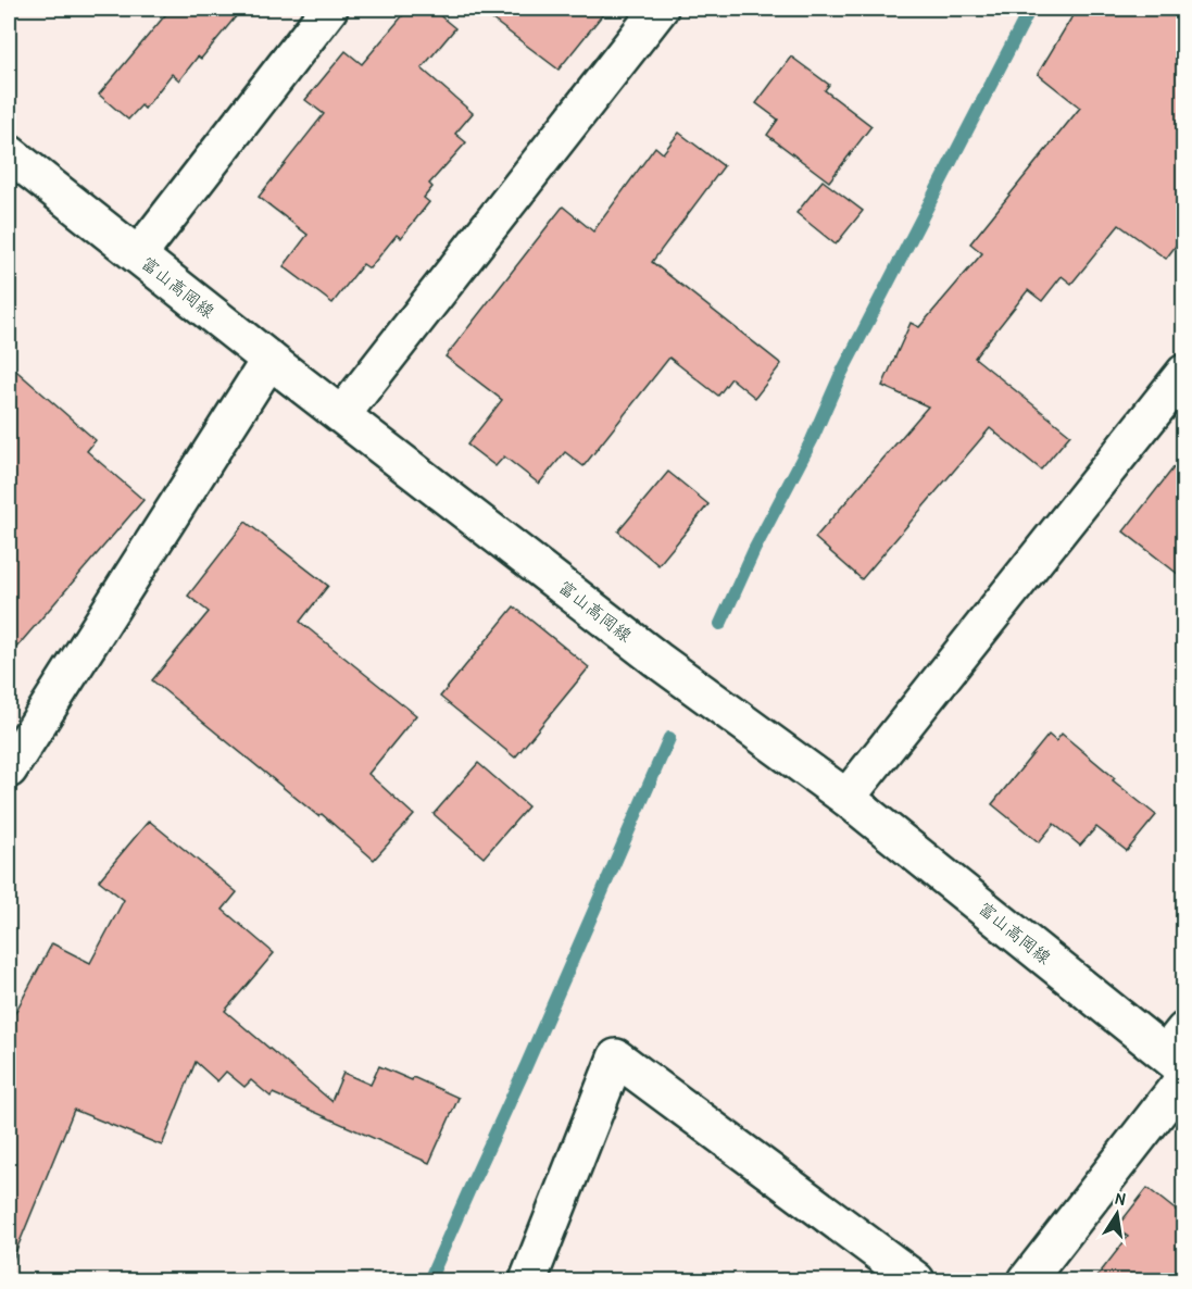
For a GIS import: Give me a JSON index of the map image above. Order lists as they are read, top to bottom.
{
  "streets": {
    "street": ["富山高岡線"]
  },
  "north": "top"
}
